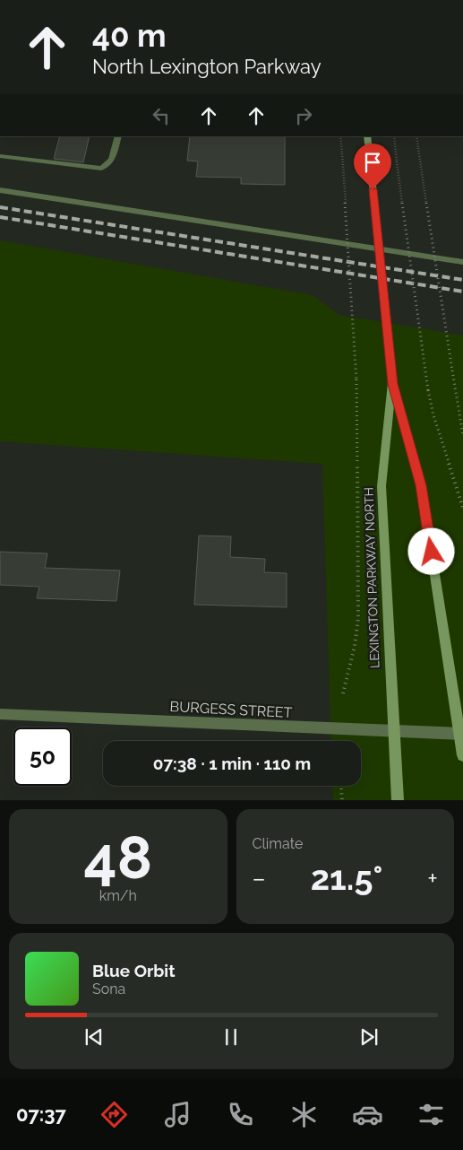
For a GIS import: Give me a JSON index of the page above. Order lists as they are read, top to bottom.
{
  "streets": {
    "main road": ["LEXINGTON PARKWAY NORTH"],
    "street": ["BURGESS STREET"]
  },
  "crossings": [
    ["LEXINGTON PARKWAY NORTH", "BURGESS STREET"]
  ],
  "page": {
    "turn": ["40 m", "North Lexington Parkway"],
    "limit": "50",
    "trip": "07:38 · 1 min · 110 m",
    "tile": [
      ["48", "km/h"],
      "Climate"
    ],
    "heat": ["−", "21.5°", "+"],
    "song": ["Blue Orbit", "Sona"],
    "tabs": "07:37"
  }
}
